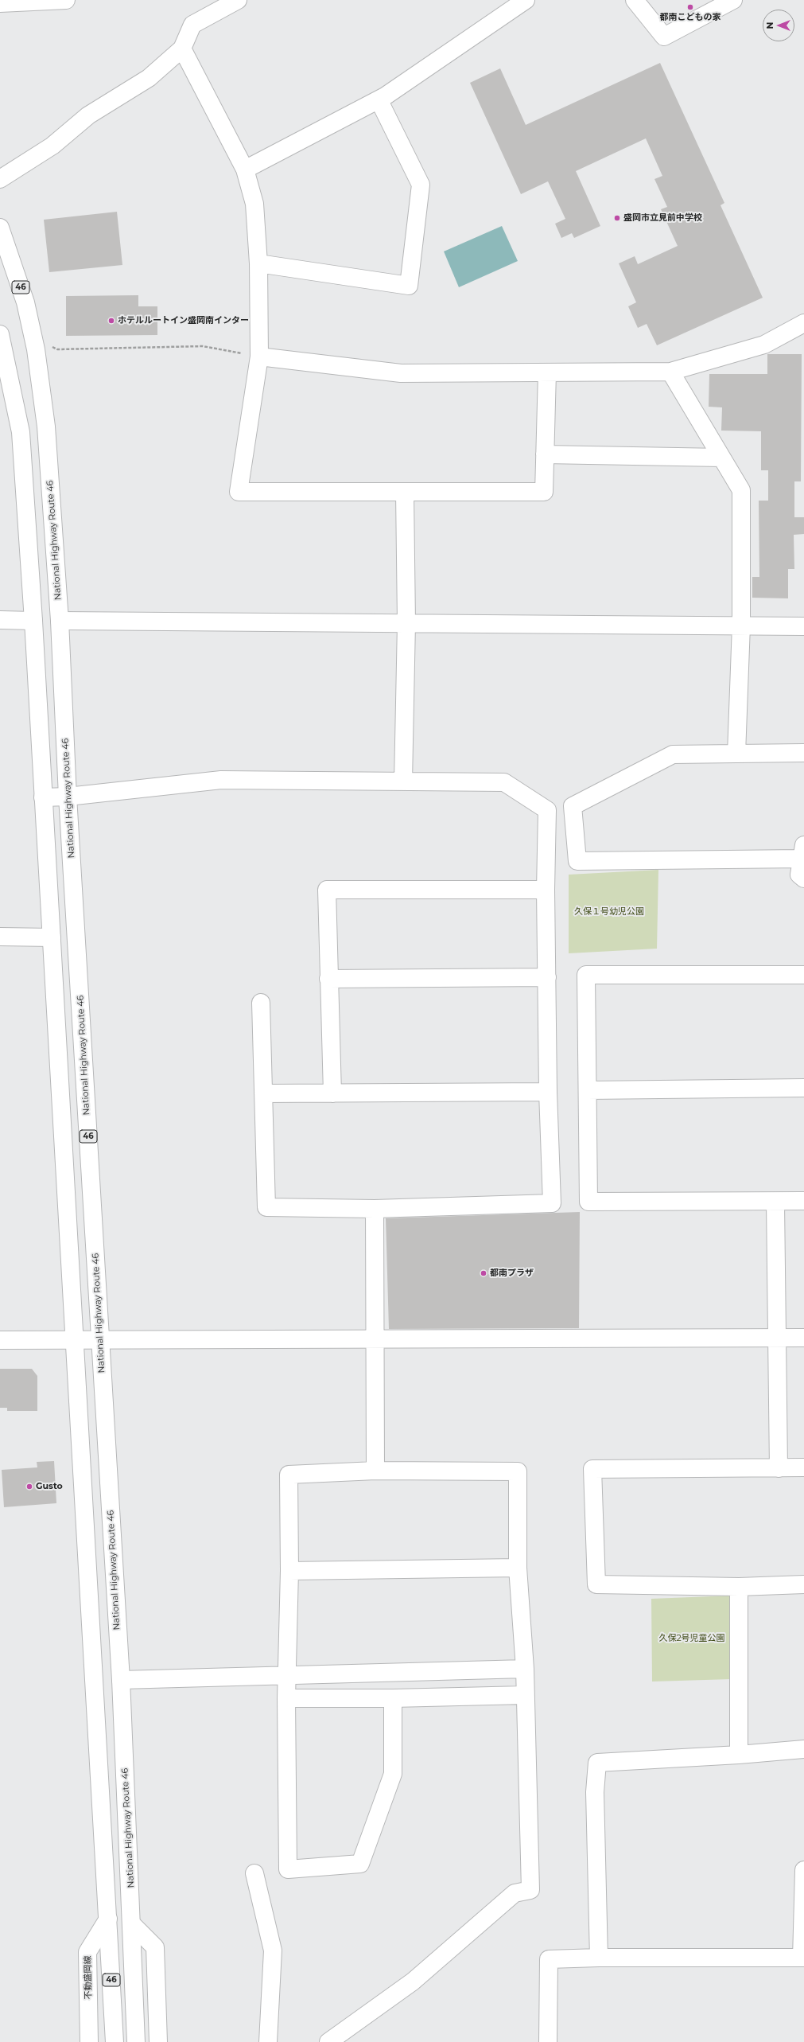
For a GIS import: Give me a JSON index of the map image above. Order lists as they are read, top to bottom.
{
  "streets": {
    "main road": ["46", "National Highway Route 46", "不動盛岡線"]
  },
  "crossings": [
    ["46", "不動盛岡線"]
  ],
  "parks": ["久保１号幼児公園", "久保2号児童公園"],
  "places": [
    "都南こどもの家",
    "盛岡市立見前中学校",
    "ホテルルートイン盛岡南インター",
    "都南プラザ",
    "Gusto"
  ],
  "north": "left"
}
